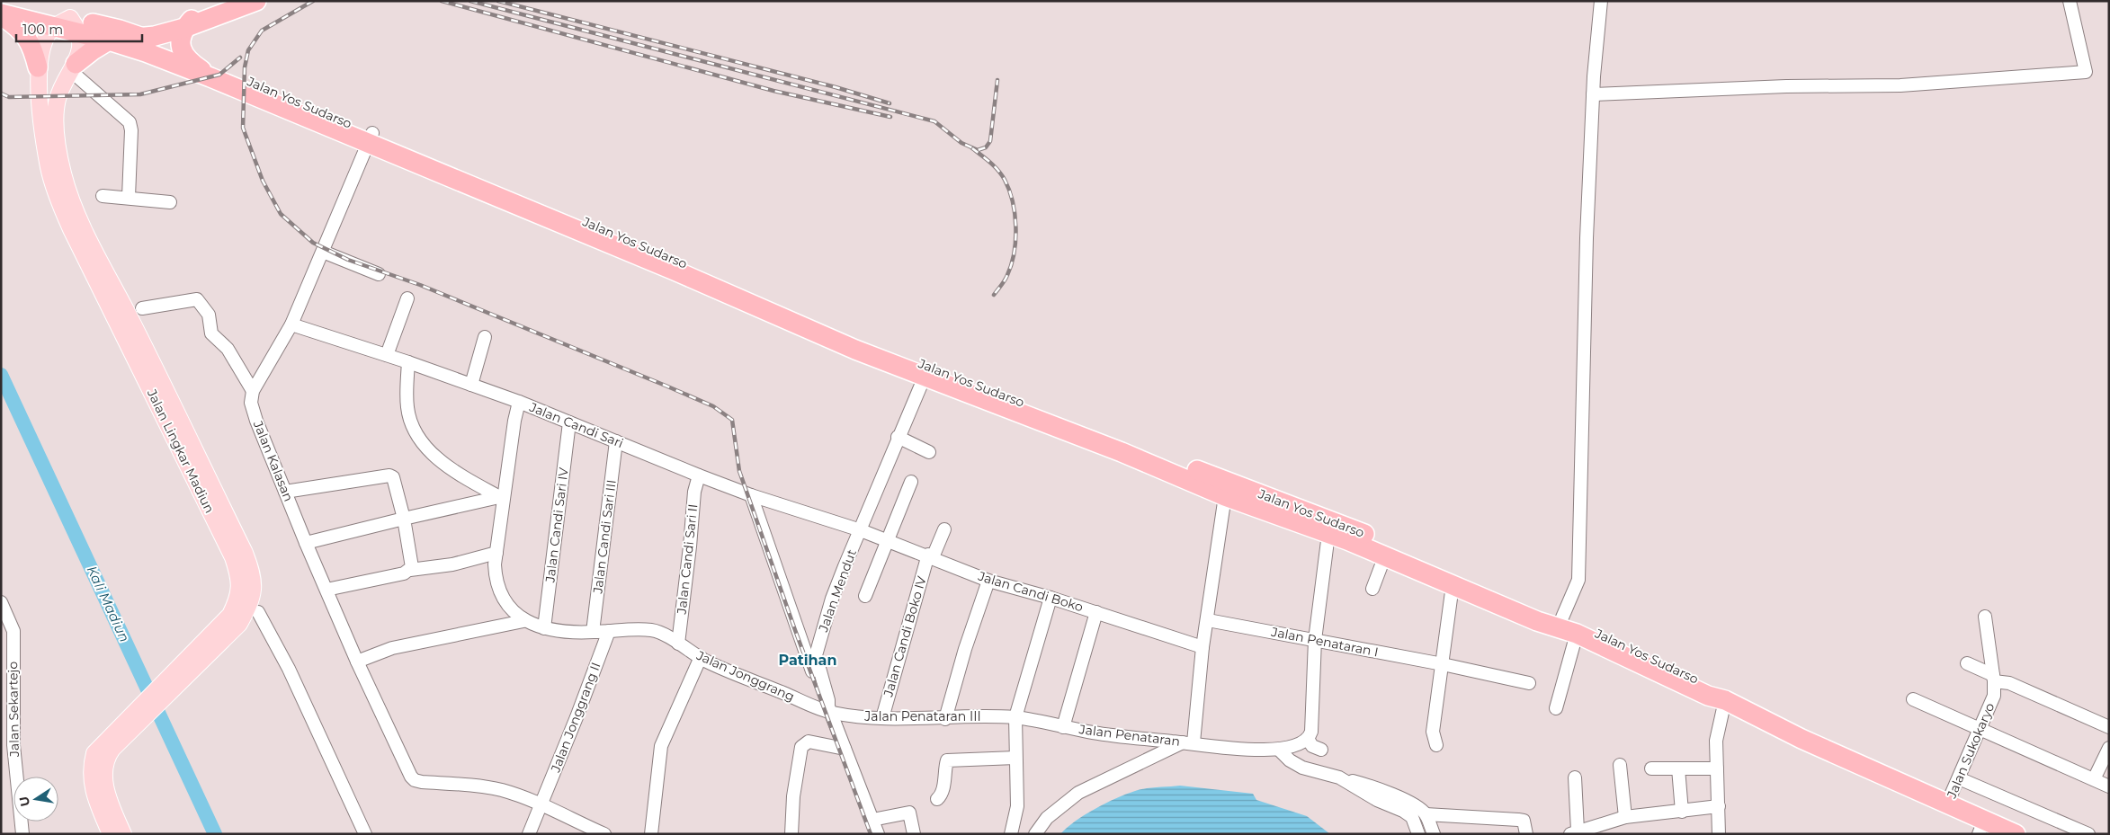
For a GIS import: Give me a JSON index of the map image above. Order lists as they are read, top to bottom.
{
  "streets": {
    "highway": ["Jalan Yos Sudarso"],
    "main road": ["Jalan Lingkar Madiun"],
    "street": [
      "Jalan Candi Sari",
      "Jalan Kalasan",
      "Jalan Candi Sari IV",
      "Jalan Candi Sari III",
      "Jalan Candi Sari II",
      "Jalan Mendut",
      "Jalan Candi Boko",
      "Jalan Candi Boko IV",
      "Jalan Penataran I",
      "Jalan Jonggrang",
      "Jalan Sekartejo",
      "Jalan Penataran III",
      "Jalan Jonggrang II",
      "Jalan Penataran",
      "Jalan Sukokaryo"
    ]
  },
  "crossings": [
    ["Jalan Yos Sudarso", "Jalan Mendut"],
    ["Jalan Yos Sudarso", "Jalan Penataran"],
    ["Jalan Yos Sudarso", "Jalan Sukokaryo"],
    ["Jalan Candi Sari", "Jalan Candi Sari IV"],
    ["Jalan Candi Sari", "Jalan Candi Sari III"],
    ["Jalan Candi Sari", "Jalan Candi Sari II"],
    ["Jalan Candi Sari", "Jalan Mendut"],
    ["Jalan Candi Sari", "Jalan Candi Boko"],
    ["Jalan Candi Sari", "Jalan Jonggrang"],
    ["Jalan Kalasan", "Jalan Jonggrang II"],
    ["Jalan Candi Sari IV", "Jalan Jonggrang"],
    ["Jalan Candi Sari III", "Jalan Jonggrang"],
    ["Jalan Candi Sari II", "Jalan Jonggrang"],
    ["Jalan Mendut", "Jalan Candi Boko"],
    ["Jalan Candi Boko", "Jalan Candi Boko IV"],
    ["Jalan Candi Boko", "Jalan Penataran"],
    ["Jalan Candi Boko IV", "Jalan Penataran III"],
    ["Jalan Penataran I", "Jalan Penataran"],
    ["Jalan Jonggrang", "Jalan Penataran III"],
    ["Jalan Jonggrang", "Jalan Jonggrang II"],
    ["Jalan Penataran III", "Jalan Penataran"]
  ],
  "districts": ["Patihan"],
  "water": ["Kali Madiun"],
  "scale_bar": "100 m",
  "north": "left"
}
